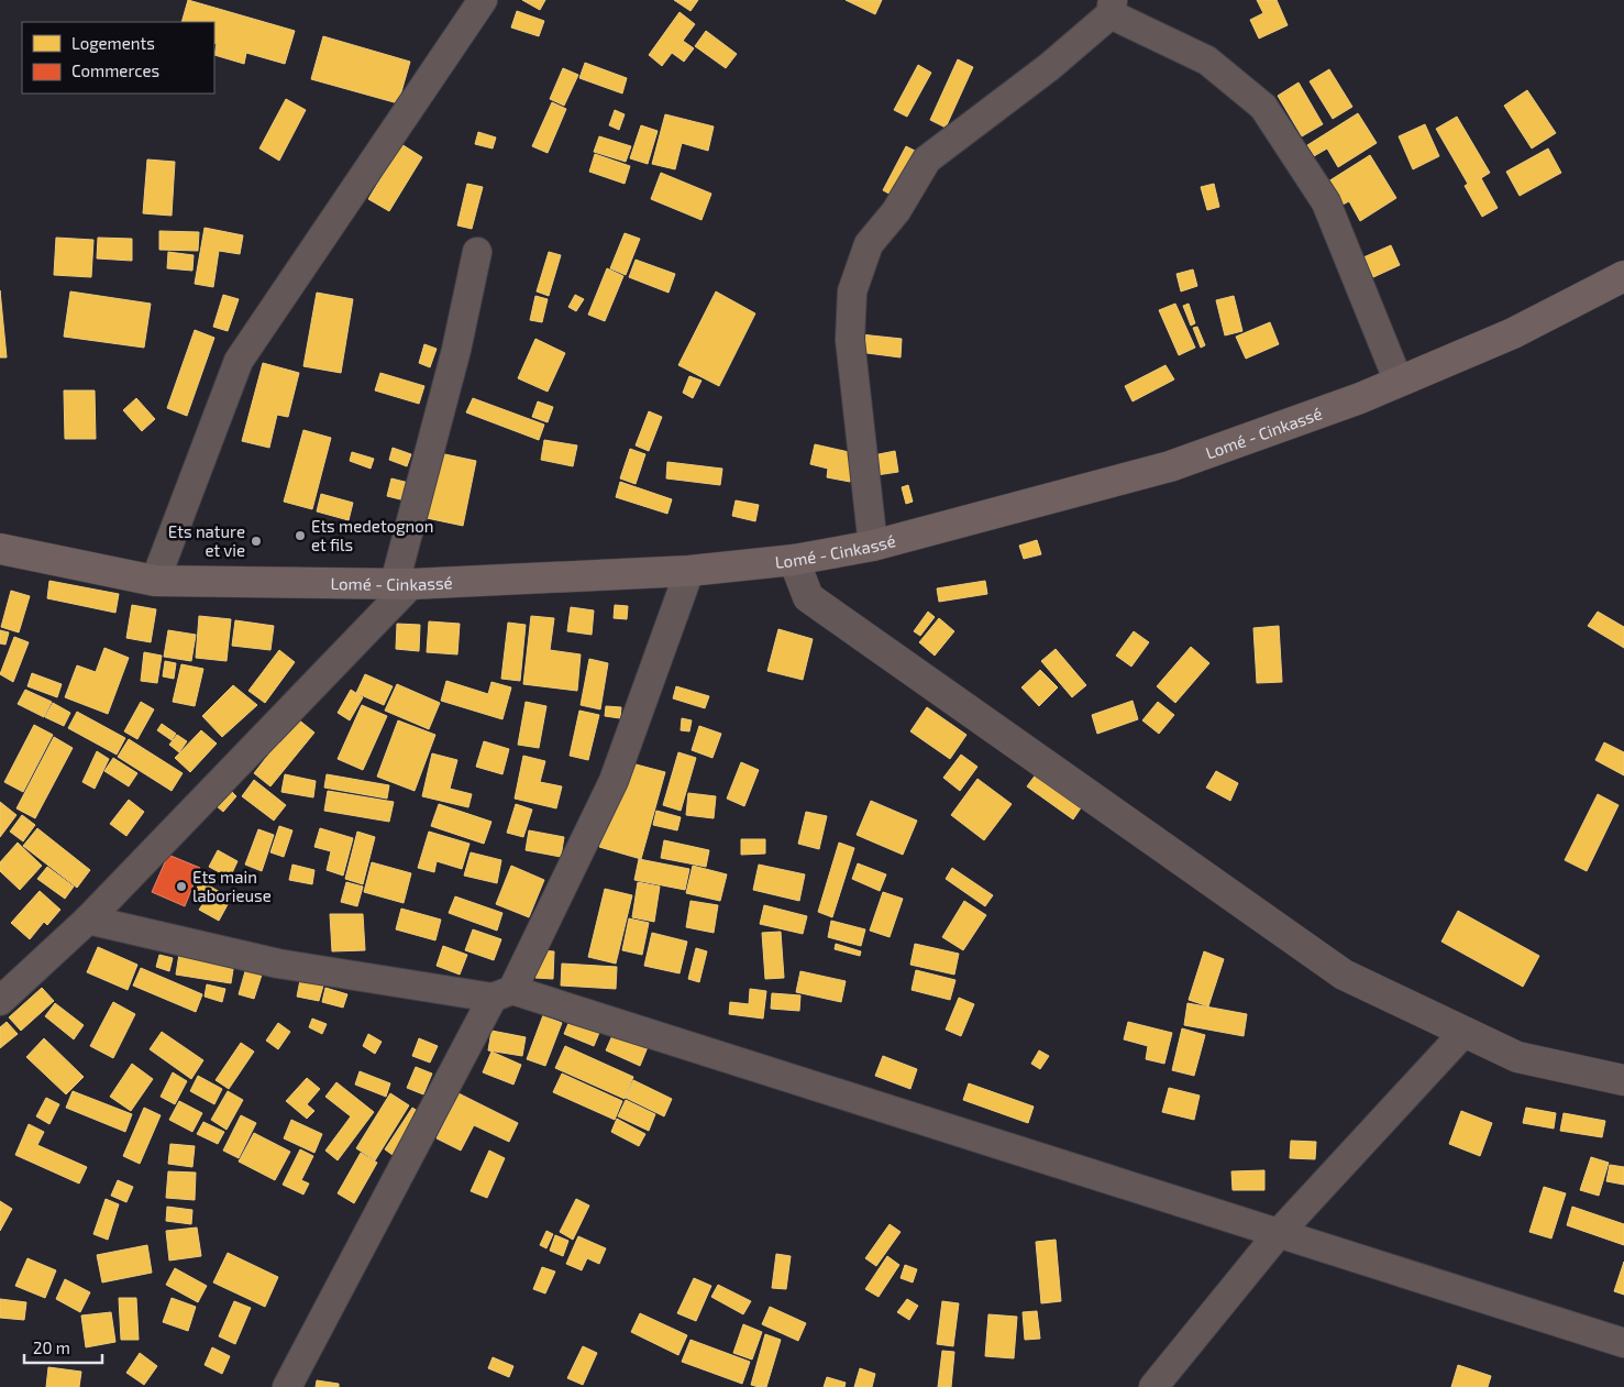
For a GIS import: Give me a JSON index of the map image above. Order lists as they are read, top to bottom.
{
  "streets": {
    "highway": ["Lomé - Cinkassé"]
  },
  "places": ["Ets medetognon et fils", "Ets nature et vie", "Ets main laborieuse"],
  "legend": ["Logements", "Commerces"],
  "scale_bar": "20 m"
}
